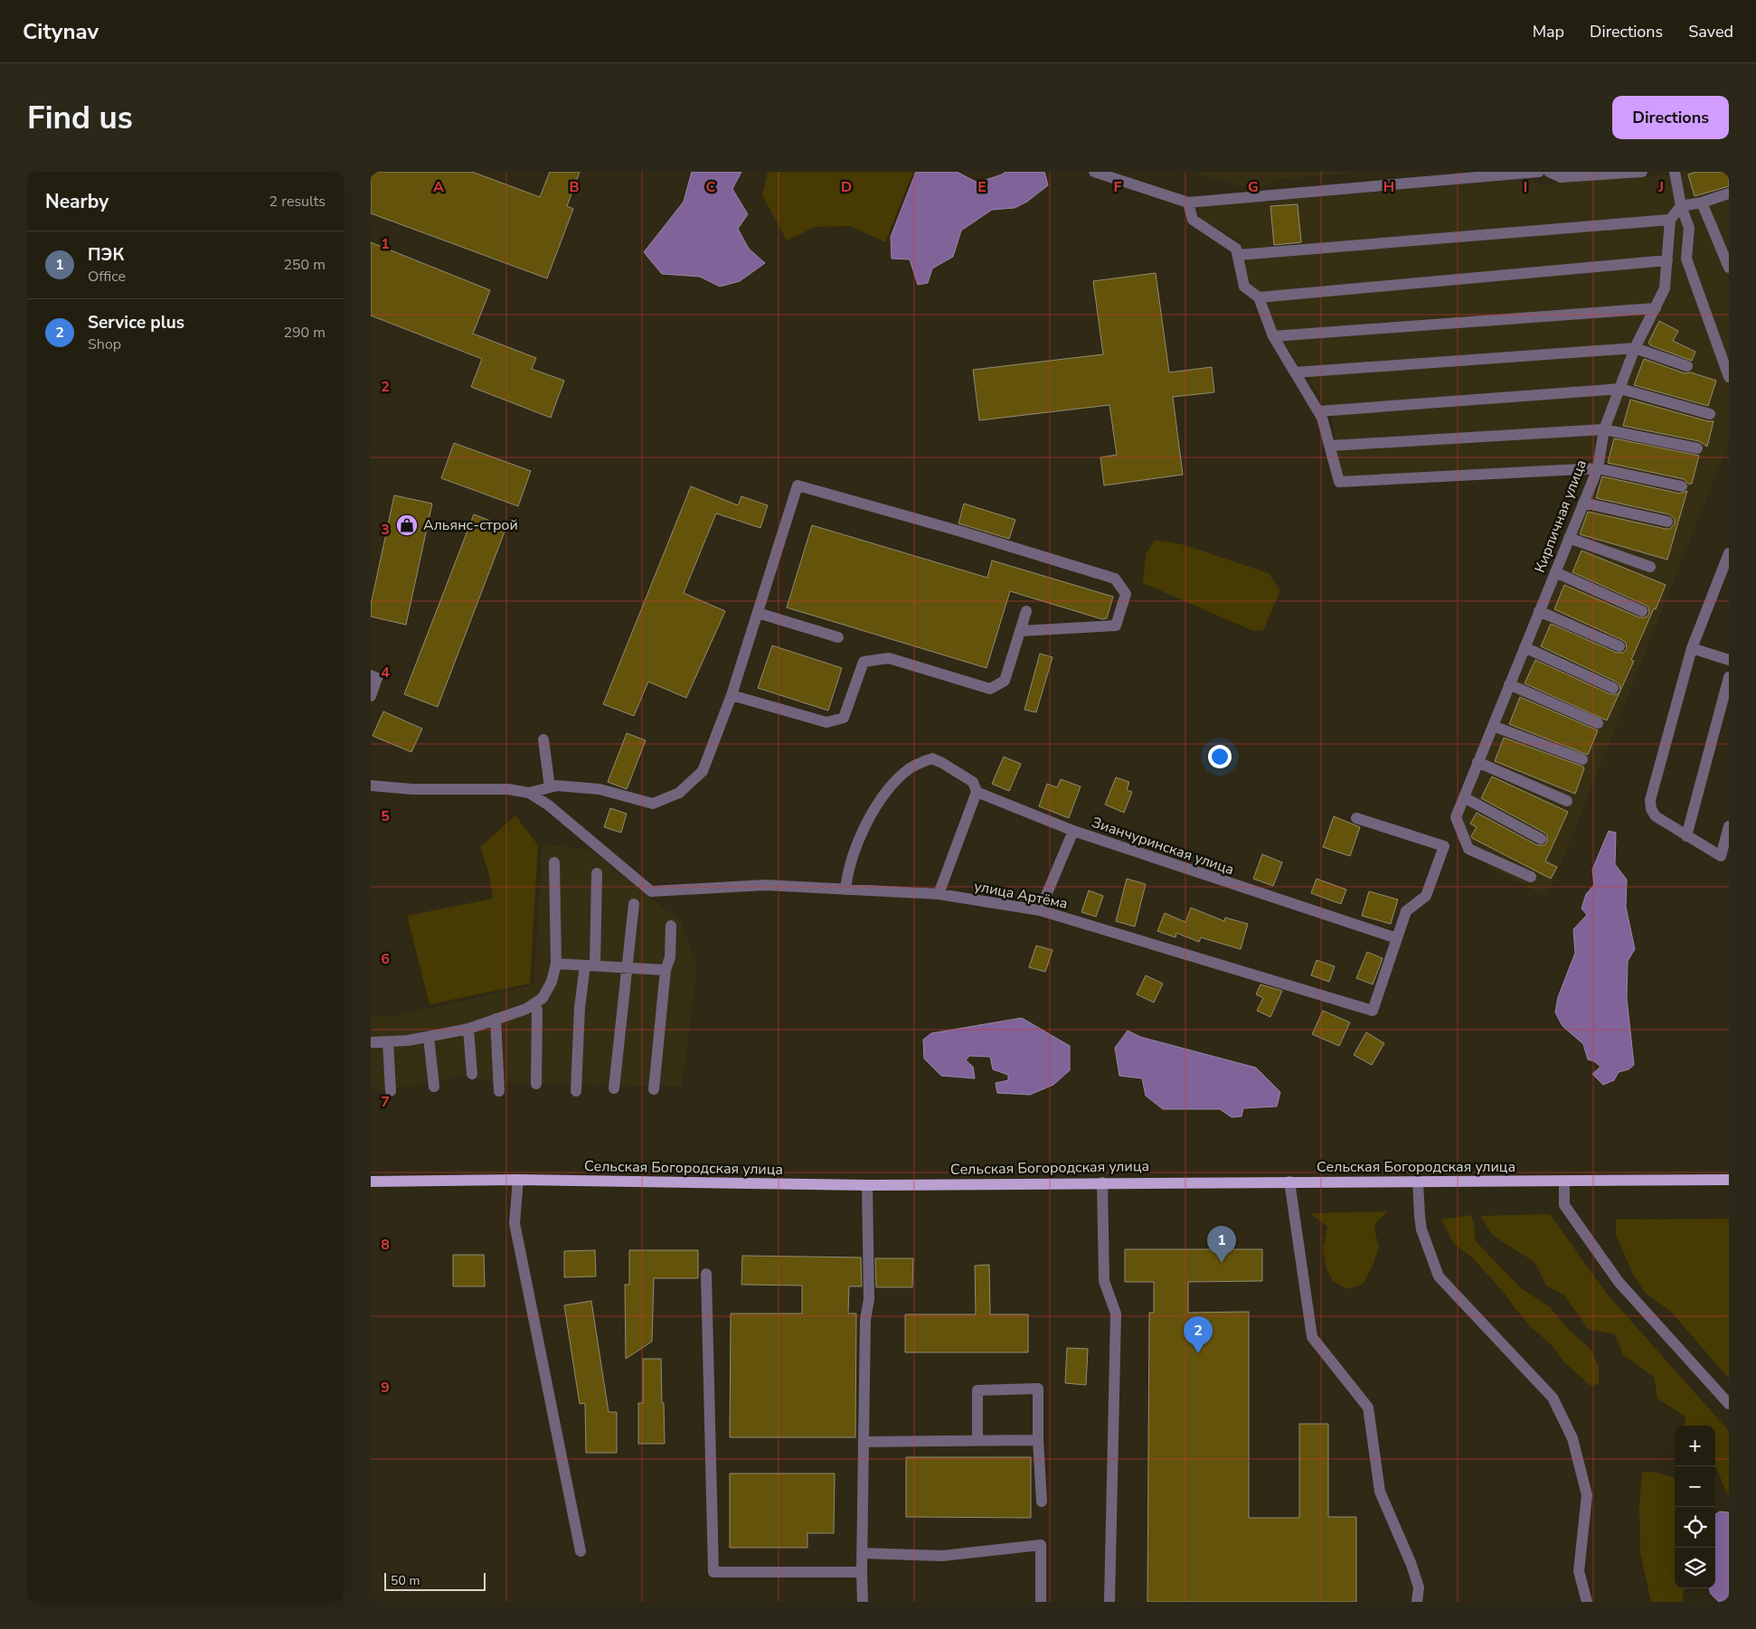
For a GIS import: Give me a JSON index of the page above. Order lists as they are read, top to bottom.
{
  "streets": {
    "main road": ["Сельская Богородская улица"],
    "street": ["Кирпичная улица", "Зианчуринская улица", "улица Артёма"]
  },
  "crossings": [
    ["Зианчуринская улица", "улица Артёма"]
  ],
  "places": {
    "shop": ["Альянс-строй"]
  },
  "scale_bar": "50 m",
  "page": {
    "header": "Citynav",
    "nav": ["Map", "Directions", "Saved"],
    "buttons": "Directions",
    "title": "Find us",
    "heading": ["Nearby", "2 results"],
    "list": [
      {
        "mark": "1",
        "name": "ПЭК",
        "note": "Office",
        "value": "250 m"
      },
      {
        "mark": "2",
        "name": "Service plus",
        "note": "Shop",
        "value": "290 m"
      }
    ],
    "pins": ["1", "2"],
    "map_buttons": ["+", "−"],
    "scale": "50 m"
  },
  "grid": {
    "columns": [
      "A",
      "B",
      "C",
      "D",
      "E",
      "F",
      "G",
      "H",
      "I",
      "J"
    ],
    "rows": [
      "1",
      "2",
      "3",
      "4",
      "5",
      "6",
      "7",
      "8",
      "9"
    ]
  }
}
